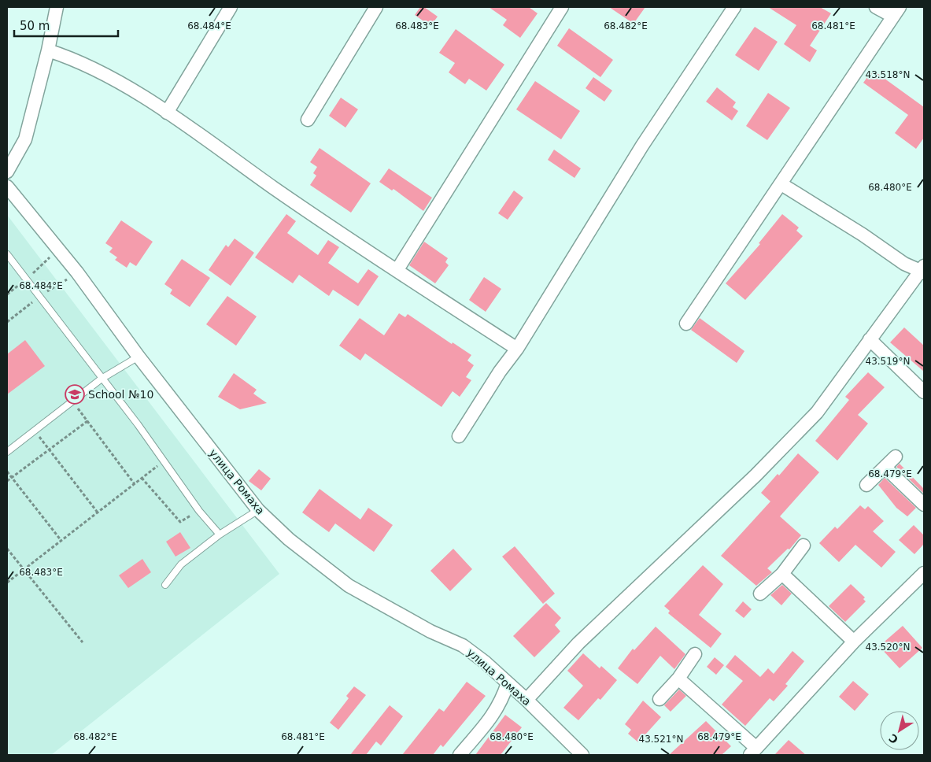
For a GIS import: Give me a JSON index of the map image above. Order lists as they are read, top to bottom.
{
  "streets": {
    "street": ["улица Ромаха"]
  },
  "places": {
    "school or university": ["School №10"]
  },
  "scale_bar": "50 m",
  "north": "bottom left",
  "coordinates": [
    "68.484°E",
    "68.481°E",
    "68.483°E",
    "68.482°E",
    "43.518°N",
    "68.480°E",
    "43.519°N",
    "68.479°E",
    "43.520°N",
    "43.521°N"
  ]
}
